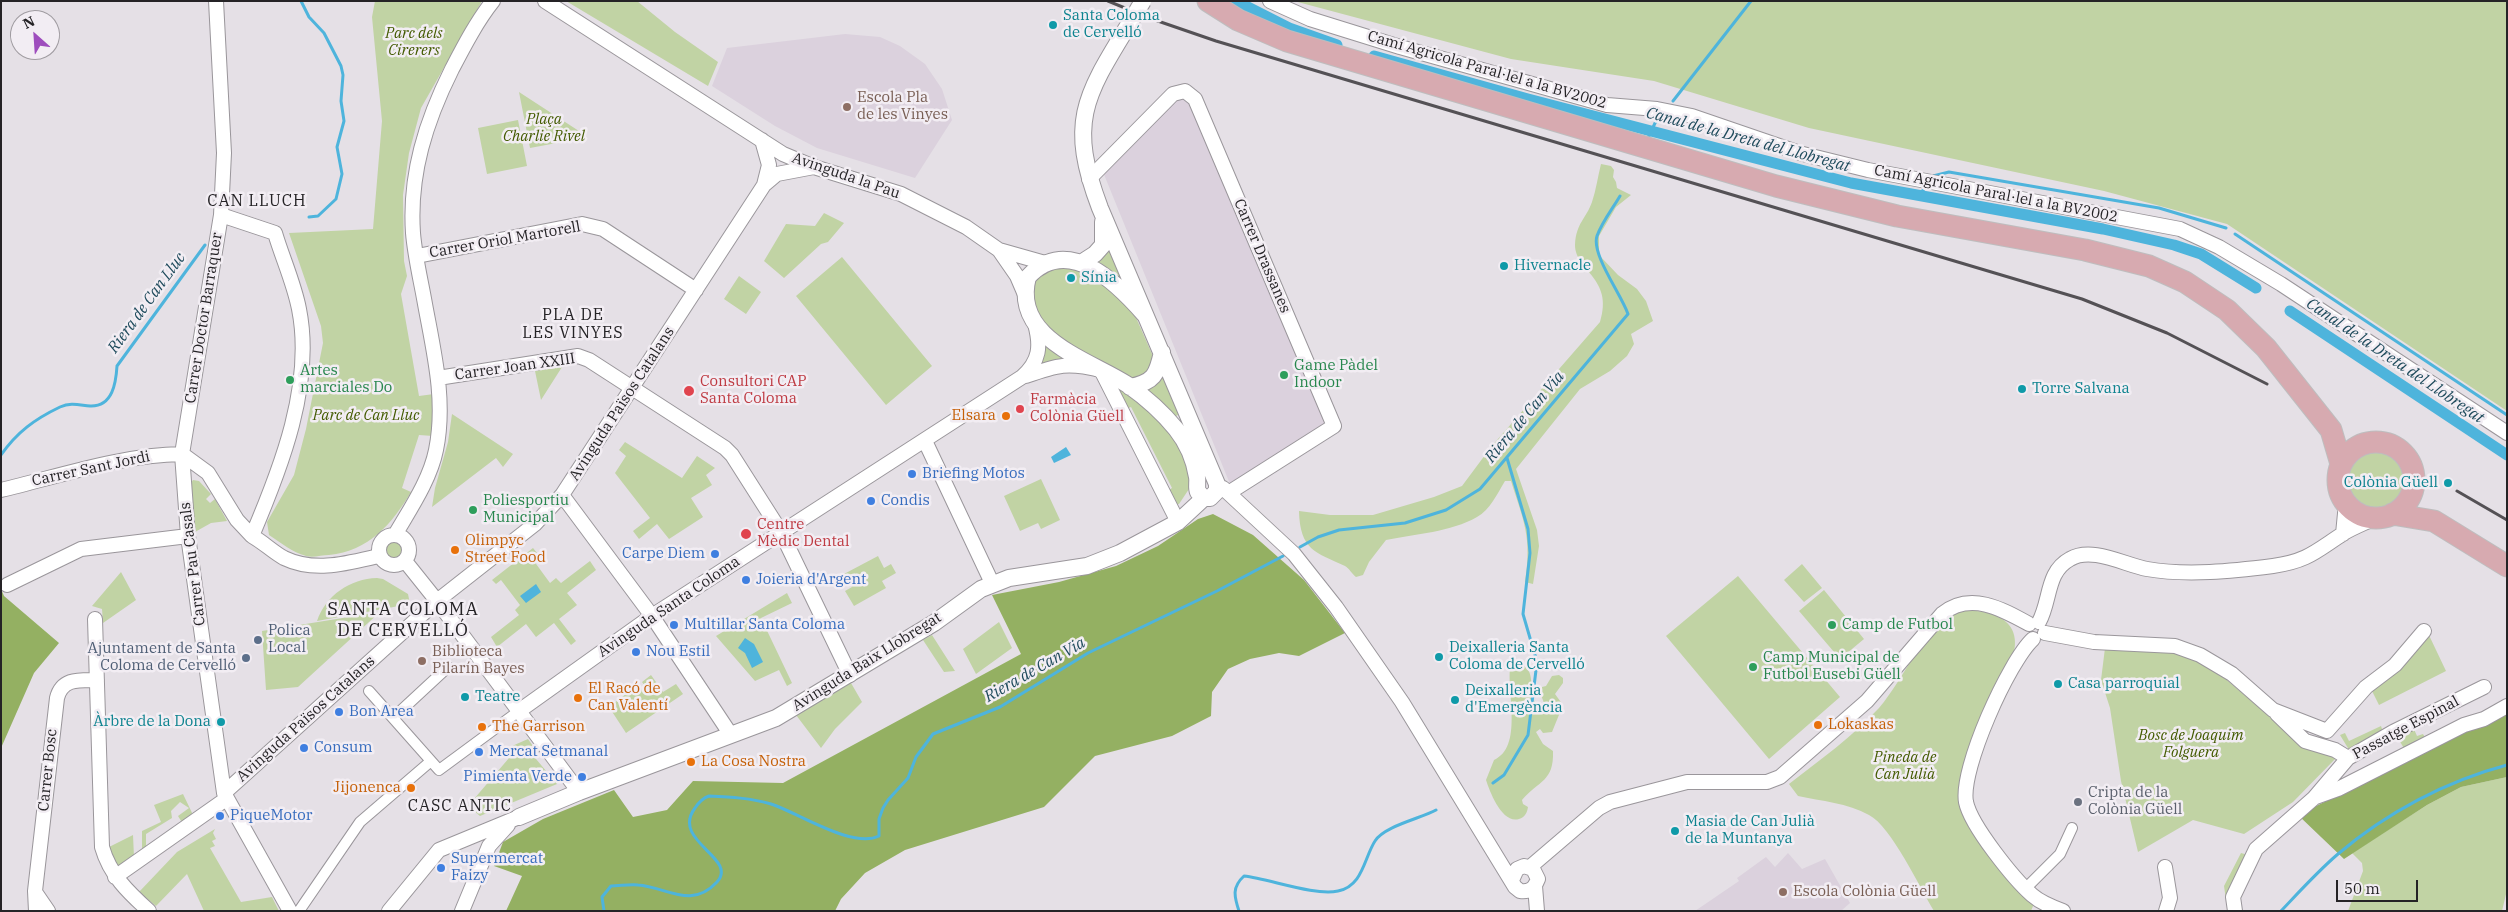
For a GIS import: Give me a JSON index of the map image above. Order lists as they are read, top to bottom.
{
  "streets": {
    "street": [
      "Camí Agricola Paral·lel a la BV2002",
      "Avinguda la Pau",
      "Carrer Oriol Martorell",
      "Carrer Drassanes",
      "Carrer Doctor Barraquer",
      "Carrer Joan XXIII",
      "Avinguda Països Catalans",
      "Carrer Sant Jordi",
      "Carrer Pau Casals",
      "Avinguda Santa Coloma",
      "Avinguda Baix Llobregat",
      "Passatge Espinal",
      "Carrer Bosc"
    ]
  },
  "crossings": [
    ["Avinguda la Pau", "Avinguda Països Catalans"],
    ["Carrer Oriol Martorell", "Avinguda Països Catalans"],
    ["Carrer Drassanes", "Avinguda Baix Llobregat"],
    ["Carrer Doctor Barraquer", "Carrer Sant Jordi"],
    ["Carrer Doctor Barraquer", "Carrer Pau Casals"],
    ["Carrer Joan XXIII", "Avinguda Països Catalans"],
    ["Carrer Joan XXIII", "Avinguda Santa Coloma"],
    ["Carrer Joan XXIII", "Avinguda Baix Llobregat"],
    ["Avinguda Països Catalans", "Carrer Pau Casals"],
    ["Carrer Sant Jordi", "Carrer Pau Casals"]
  ],
  "districts": [
    "CAN LLUCH",
    "PLA DE LES VINYES",
    "SANTA COLOMA DE CERVELLÓ",
    "CASC ANTIC"
  ],
  "water": ["Canal de la Dreta del Llobregat", "Riera de Can Lluc", "Riera de Can Via"],
  "parks": [
    "Parc dels Cirerers",
    "Plaça Charlie Rivel",
    "Parc de Can Lluc",
    "Bosc de Joaquim Folguera",
    "Pineda de Can Julià"
  ],
  "places": [
    "Santa Coloma de Cervelló",
    "Escola Pla de les Vinyes",
    "Hivernacle",
    "Sínia",
    "Game Pàdel Indoor",
    "Artes marciales Do",
    "Torre Salvana",
    "Consultori CAP Santa Coloma",
    "Farmàcia Colònia Güell",
    "Elsara",
    "Briefing Motos",
    "Colònia Güell",
    "Condis",
    "Poliesportiu Municipal",
    "Centre Mèdic Dental",
    "Olimpyc Street Food",
    "Carpe Diem",
    "Joieria d'Argent",
    "Multillar Santa Coloma",
    "Camp de Futbol",
    "Polica Local",
    "Nou Estil",
    "Deixalleria Santa Coloma de Cervelló",
    "Ajuntament de Santa Coloma de Cervelló",
    "Biblioteca Pilarín Bayes",
    "Camp Municipal de Futbol Eusebi Güell",
    "Casa parroquial",
    "Teatre",
    "El Racó de Can Valentí",
    "Deixalleria d'Emergència",
    "Bon Area",
    "Àrbre de la Dona",
    "Lokaskas",
    "The Garrison",
    "Consum",
    "Mercat Setmanal",
    "La Cosa Nostra",
    "Pimienta Verde",
    "Jijonenca",
    "Cripta de la Colònia Güell",
    "PiqueMotor",
    "Masia de Can Julià de la Muntanya",
    "Supermercat Faizy",
    "Escola Colònia Güell"
  ],
  "scale_bar": "50 m",
  "north": "top left"
}
